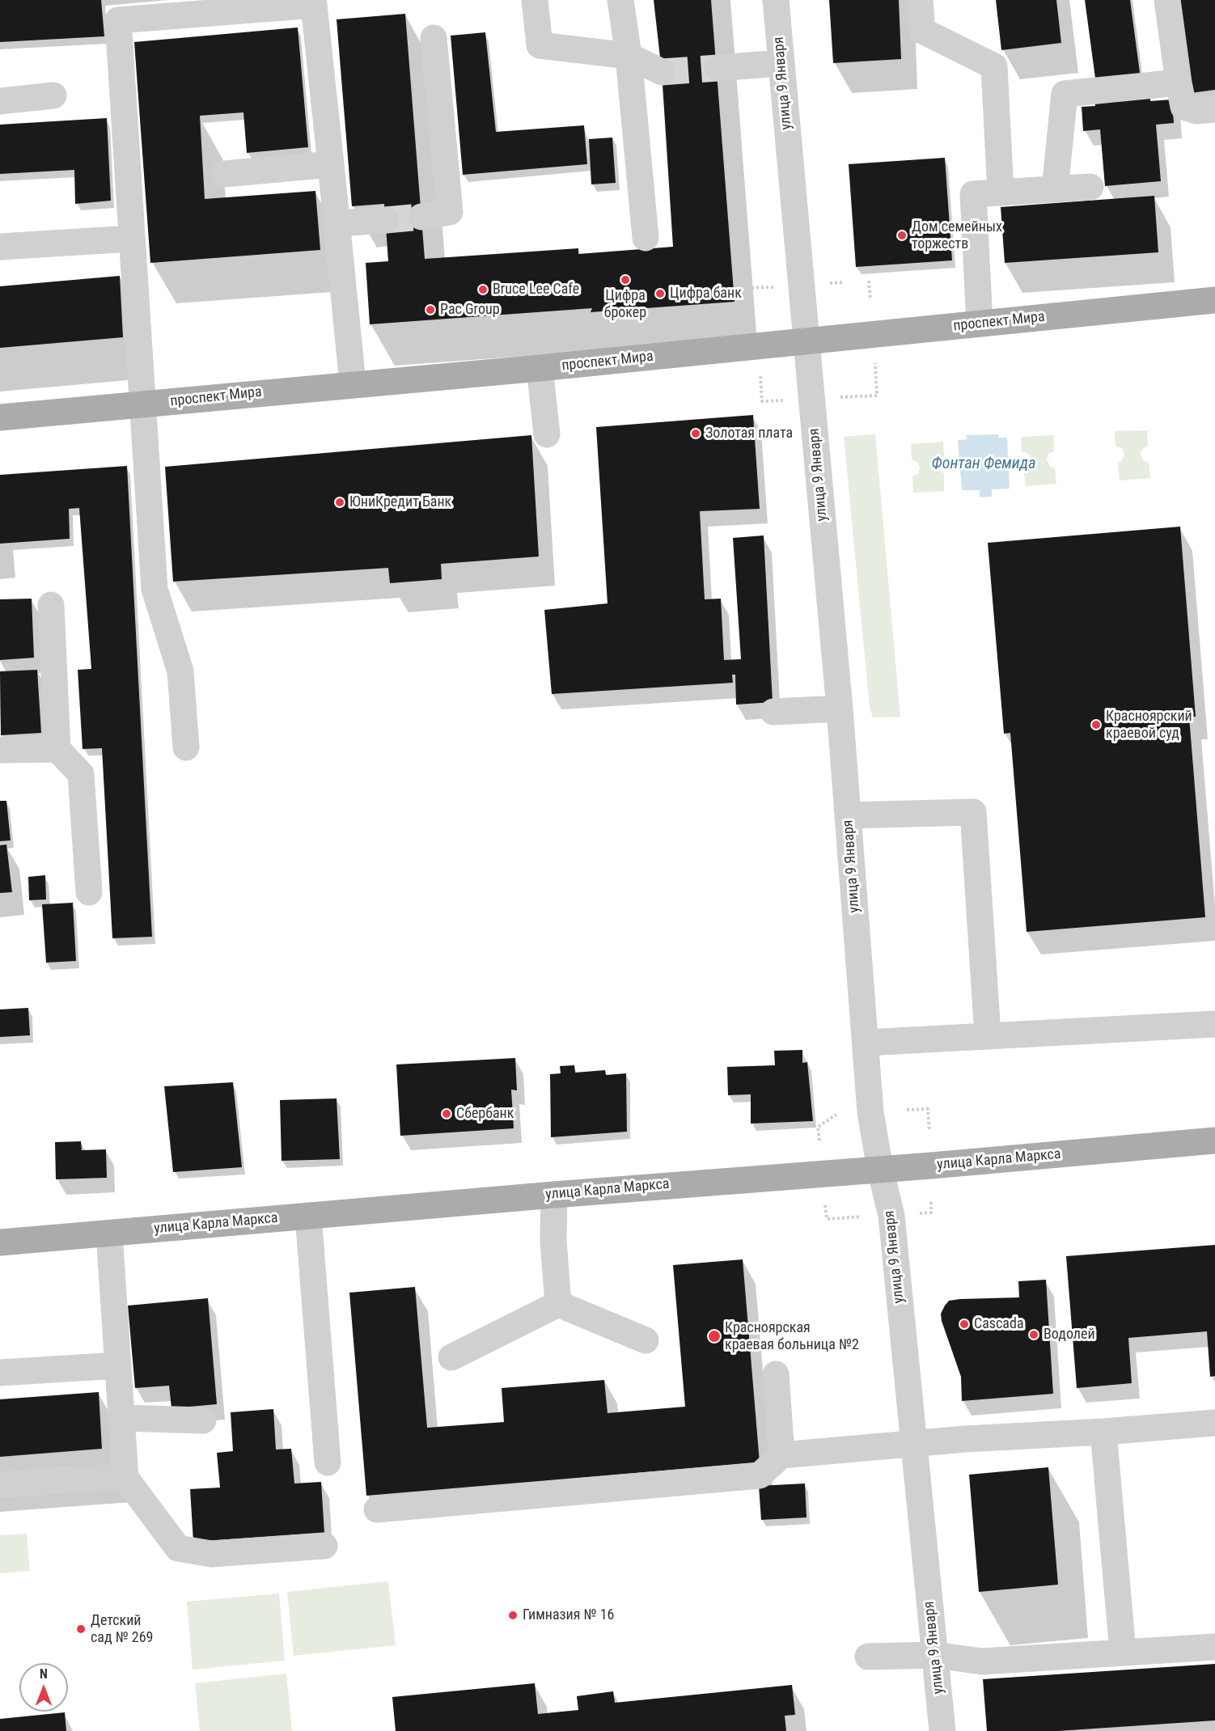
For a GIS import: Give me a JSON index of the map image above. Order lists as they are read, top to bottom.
{
  "streets": {
    "main road": ["проспект Мира", "улица Карла Маркса"],
    "street": ["улица 9 Января"]
  },
  "crossings": [
    ["улица 9 Января", "проспект Мира"],
    ["улица 9 Января", "улица Карла Маркса"]
  ],
  "water": ["Фонтан Фемида"],
  "places": [
    "Дом семейных торжеств",
    "Цифра брокер",
    "Bruce Lee Cafe",
    "Цифра банк",
    "Pac Group",
    "Золотая плата",
    "ЮниКредит Банк",
    "Красноярский краевой суд",
    "Сбербанк",
    "Cascada",
    "Водолей",
    "Красноярская краевая больница №2",
    "Гимназия № 16",
    "Детский сад № 269"
  ],
  "north": "top"
}
